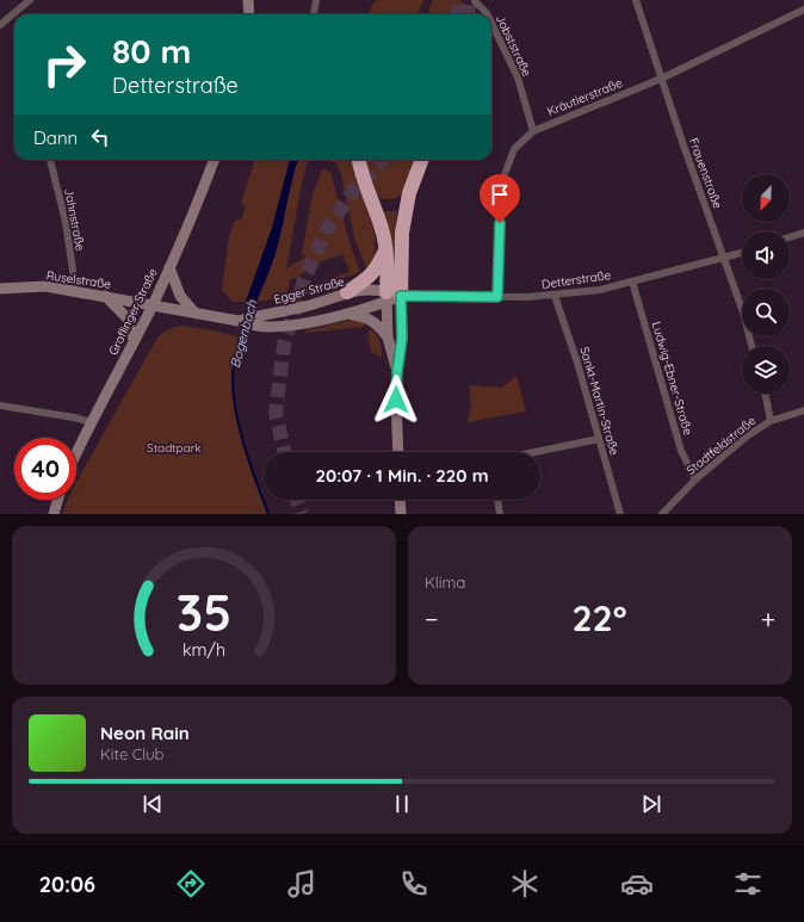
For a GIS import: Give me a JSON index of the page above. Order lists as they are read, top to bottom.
{
  "streets": {
    "street": [
      "Jobststraße",
      "Kräutlerstraße",
      "Frauenstraße",
      "Jahnstraße",
      "Ruselstraße",
      "Detterstraße",
      "Egger Straße",
      "Graflinger Straße",
      "Ludwig-Ebner-Straße",
      "Sankt-Martin-Straße",
      "Stadtfeldstraße"
    ]
  },
  "crossings": [
    ["Jobststraße", "Kräutlerstraße"],
    ["Kräutlerstraße", "Frauenstraße"],
    ["Kräutlerstraße", "Detterstraße"],
    ["Frauenstraße", "Detterstraße"],
    ["Jahnstraße", "Ruselstraße"],
    ["Ruselstraße", "Egger Straße"],
    ["Ruselstraße", "Graflinger Straße"],
    ["Detterstraße", "Egger Straße"],
    ["Detterstraße", "Ludwig-Ebner-Straße"],
    ["Detterstraße", "Sankt-Martin-Straße"],
    ["Egger Straße", "Graflinger Straße"],
    ["Ludwig-Ebner-Straße", "Stadtfeldstraße"]
  ],
  "water": ["Bogenbach"],
  "parks": ["Stadtpark"],
  "north": "bottom left",
  "page": {
    "turn": ["80 m", "Detterstraße"],
    "then": "Dann",
    "limit": "40",
    "trip": "20:07 · 1 Min. · 220 m",
    "tile": "Klima",
    "heat": ["−", "22°", "+"],
    "song": ["Neon Rain", "Kite Club"],
    "tabs": "20:06",
    "gauge": ["35", "km/h"]
  }
}
